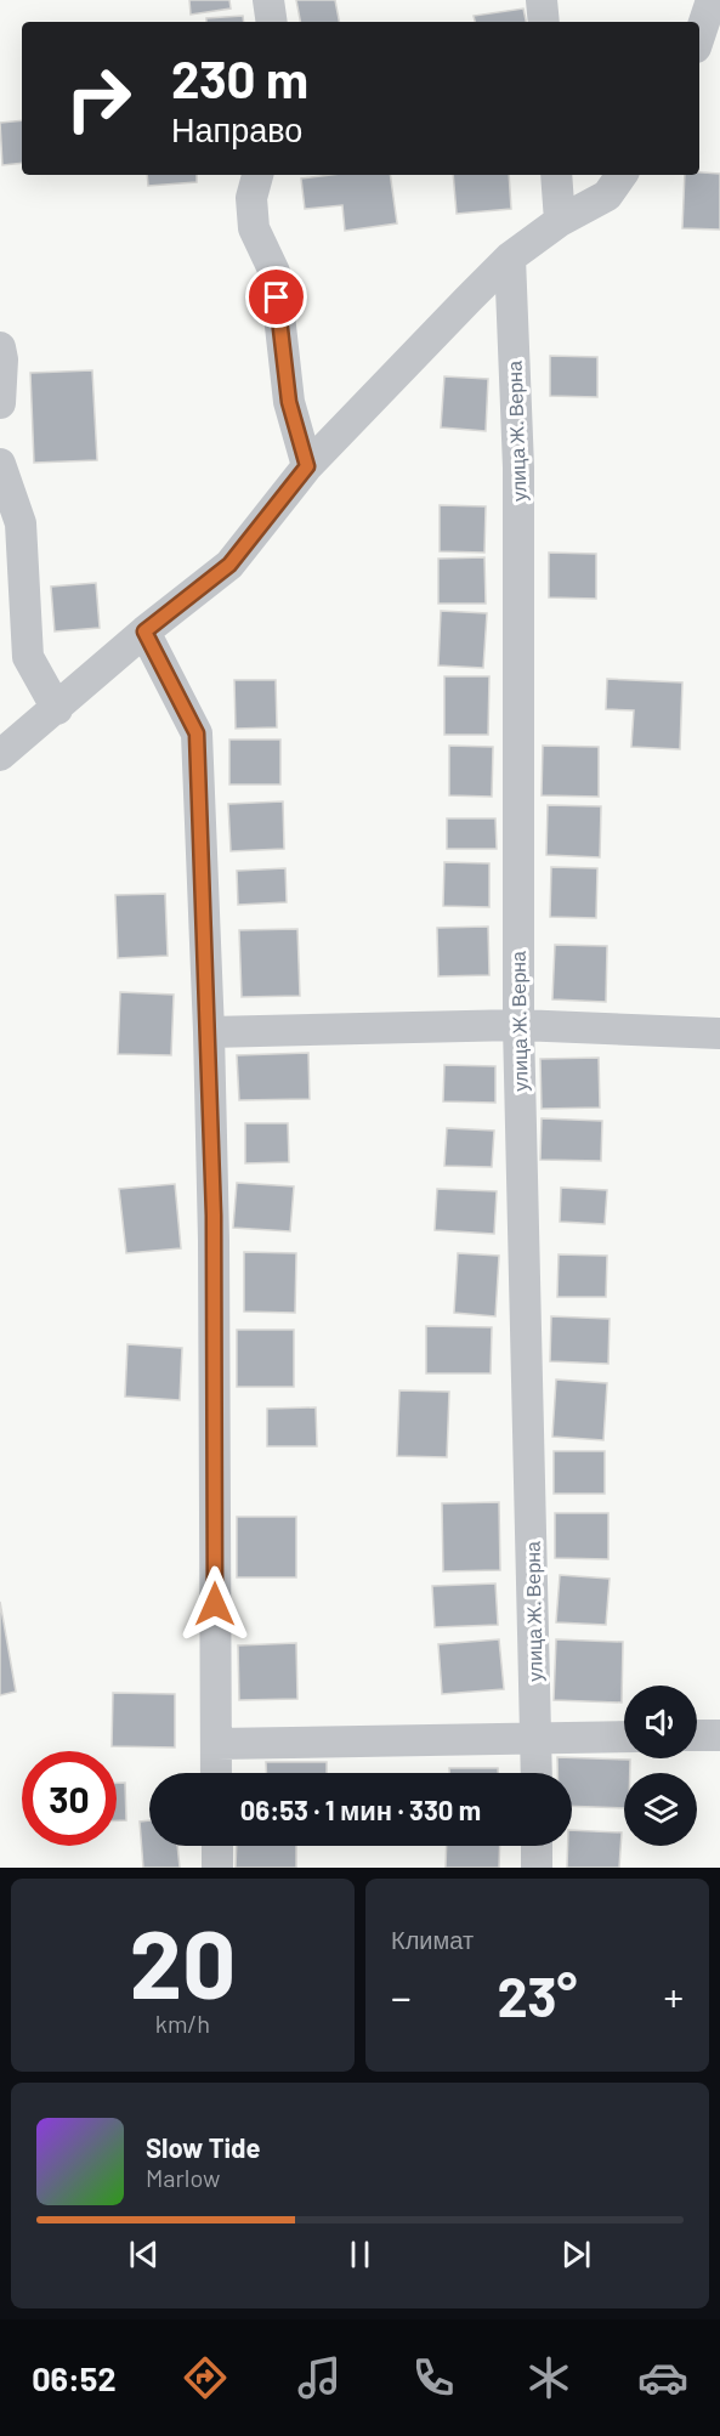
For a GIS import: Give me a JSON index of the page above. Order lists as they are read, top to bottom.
{
  "streets": {
    "street": ["улица Ж. Верна"]
  },
  "page": {
    "turn": ["230 m", "Направо"],
    "limit": "30",
    "trip": "06:53 · 1 мин · 330 m",
    "tile": [
      ["20", "km/h"],
      "Климат"
    ],
    "heat": ["−", "23°", "+"],
    "song": ["Slow Tide", "Marlow"],
    "tabs": "06:52"
  }
}
